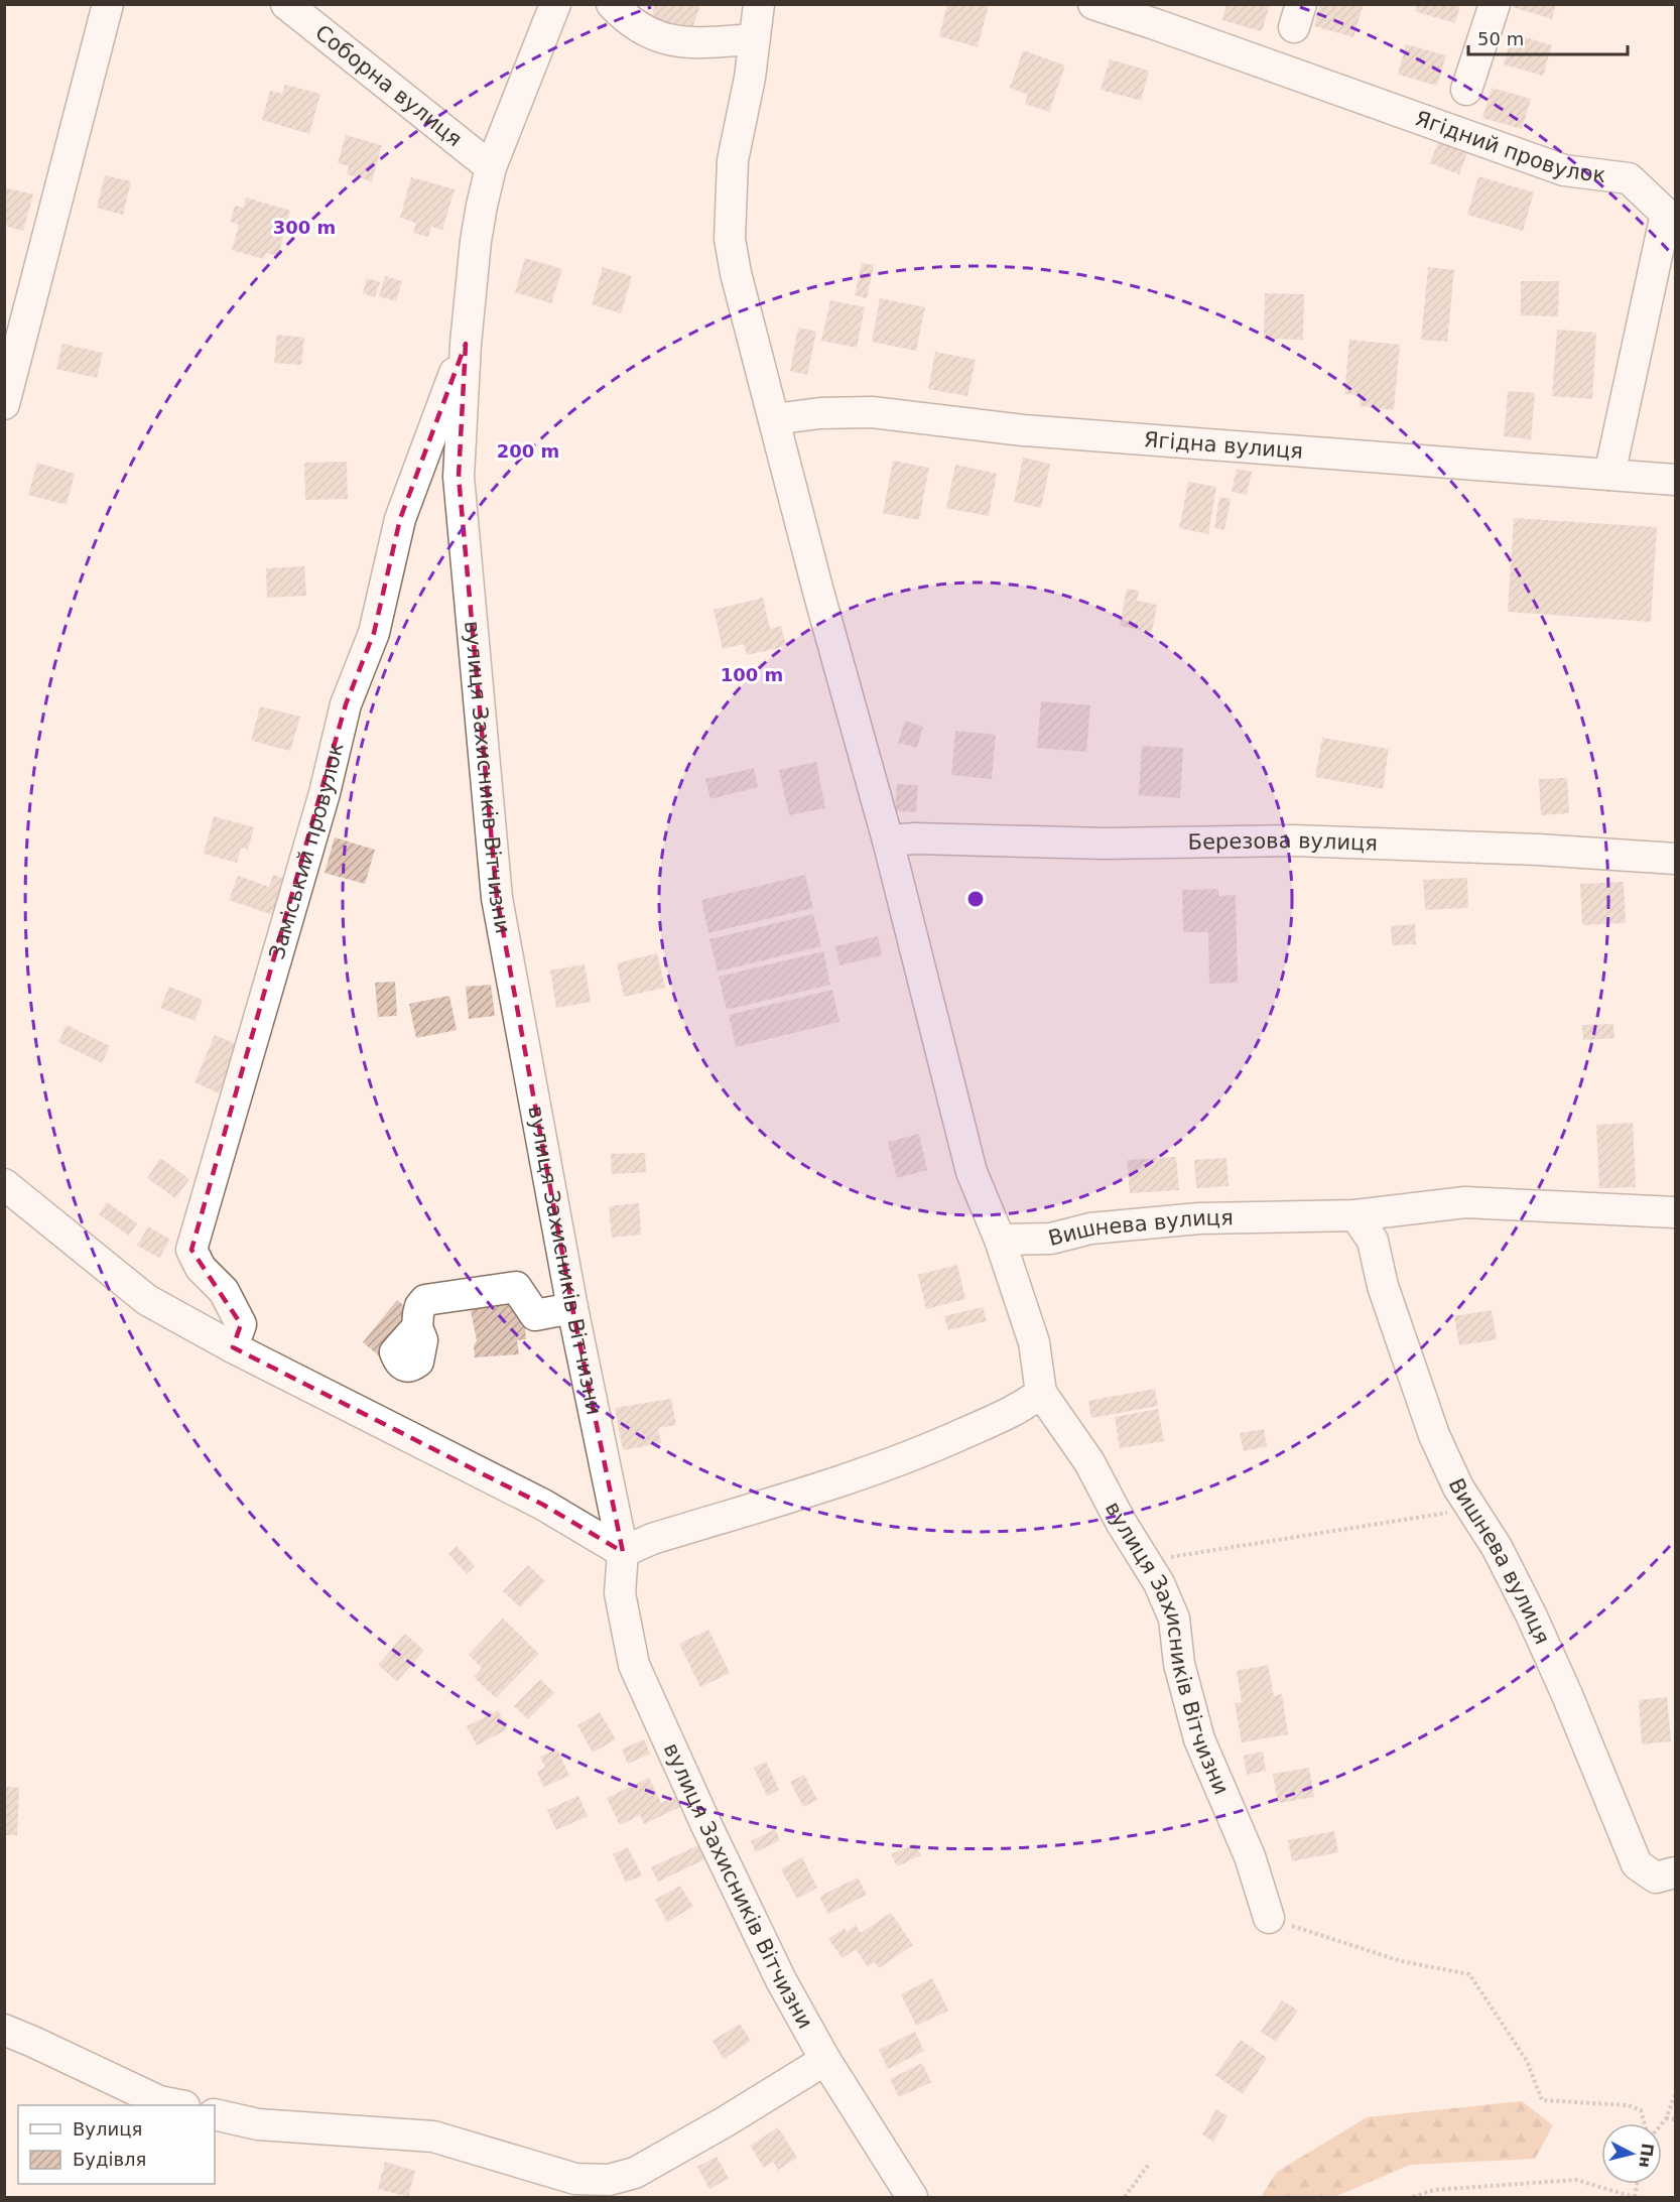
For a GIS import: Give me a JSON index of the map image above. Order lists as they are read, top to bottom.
{
  "streets": {
    "street": [
      "Соборна вулиця",
      "Ягідний провулок",
      "Ягідна вулиця",
      "вулиця Захисників Вітчизни",
      "Березова вулиця",
      "Заміський провулок",
      "Вишнева вулиця"
    ]
  },
  "crossings": [
    ["Соборна вулиця", "вулиця Захисників Вітчизни"],
    ["Ягідний провулок", "Ягідна вулиця"],
    ["Ягідна вулиця", "вулиця Захисників Вітчизни"],
    ["вулиця Захисників Вітчизни", "Березова вулиця"],
    ["вулиця Захисників Вітчизни", "Заміський провулок"],
    ["вулиця Захисників Вітчизни", "Вишнева вулиця"]
  ],
  "legend": ["Вулиця", "Будівля"],
  "scale_bar": "50 m",
  "north": "right",
  "rings": ["300 m", "200 m", "100 m"]
}
